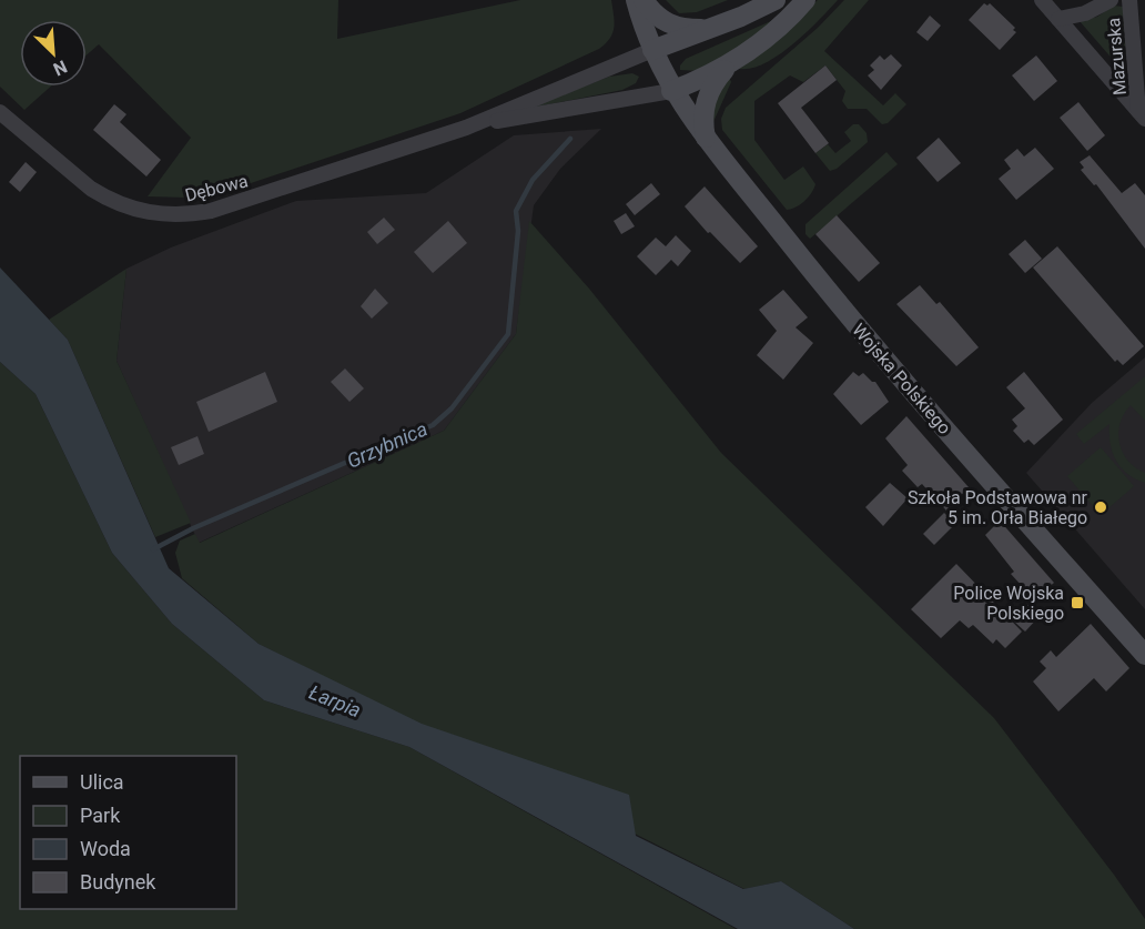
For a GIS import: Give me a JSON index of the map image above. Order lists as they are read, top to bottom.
{
  "streets": {
    "street": ["Mazurska", "Dębowa", "Wojska Polskiego"]
  },
  "crossings": [
    ["Dębowa", "Wojska Polskiego"]
  ],
  "water": ["Grzybnica", "Łarpia"],
  "places": {
    "other": ["Szkoła Podstawowa nr 5 im. Orła Białego"],
    "transit": ["Police Wojska Polskiego"]
  },
  "legend": [
    "Ulica",
    "Park",
    "Woda",
    "Budynek"
  ],
  "north": "bottom right"
}
